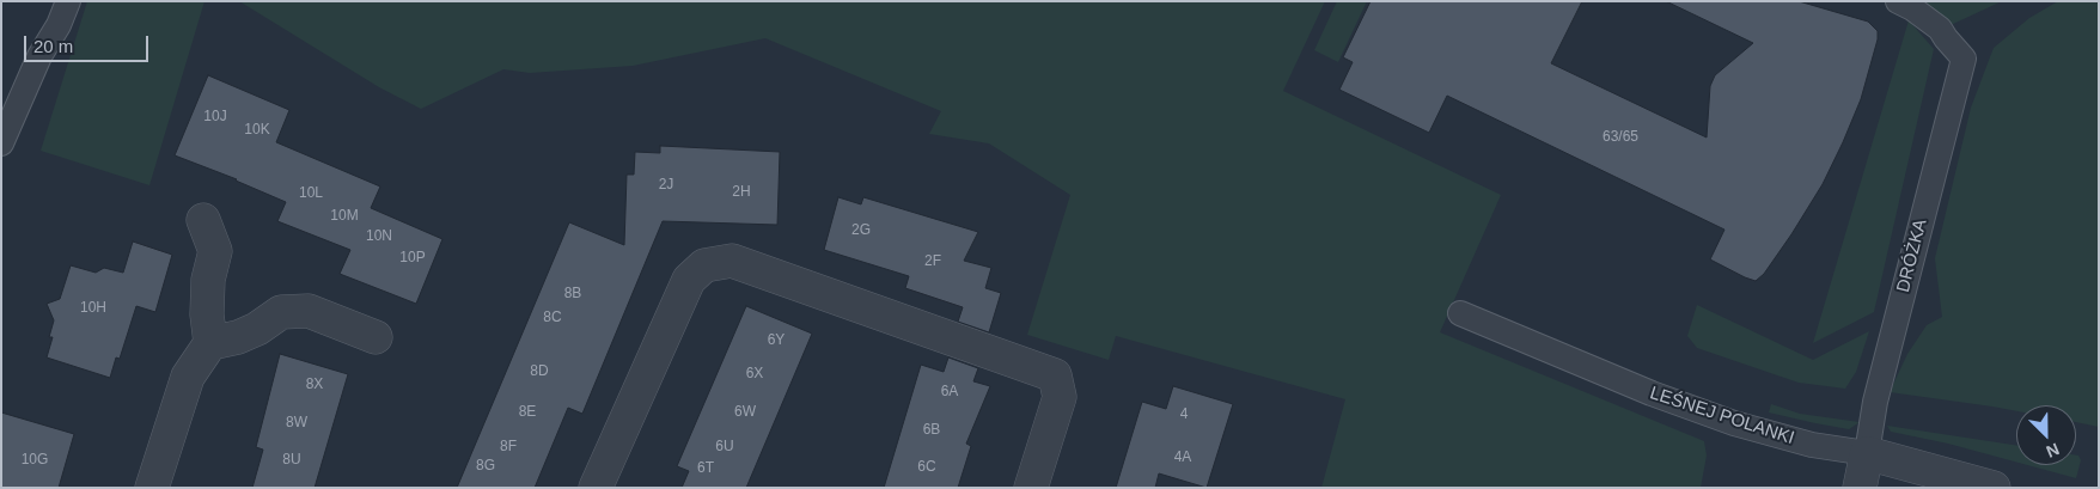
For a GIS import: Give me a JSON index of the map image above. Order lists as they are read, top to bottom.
{
  "streets": {
    "street": ["LEŚNEJ POLANKI"],
    "lane": ["DRÓŻKA"]
  },
  "crossings": [
    ["DRÓŻKA", "LEŚNEJ POLANKI"]
  ],
  "house_numbers": [
    "10J",
    "10K",
    "63/65",
    "2J",
    "2H",
    "10L",
    "10M",
    "2G",
    "10N",
    "10P",
    "2F",
    "8B",
    "10H",
    "8C",
    "6Y",
    "8D",
    "6X",
    "8X",
    "6A",
    "8E",
    "6W",
    "4",
    "8W",
    "6B",
    "8F",
    "6U",
    "4A",
    "10G",
    "8U",
    "8G",
    "6C",
    "6T"
  ],
  "scale_bar": "20 m",
  "north": "bottom right"
}
